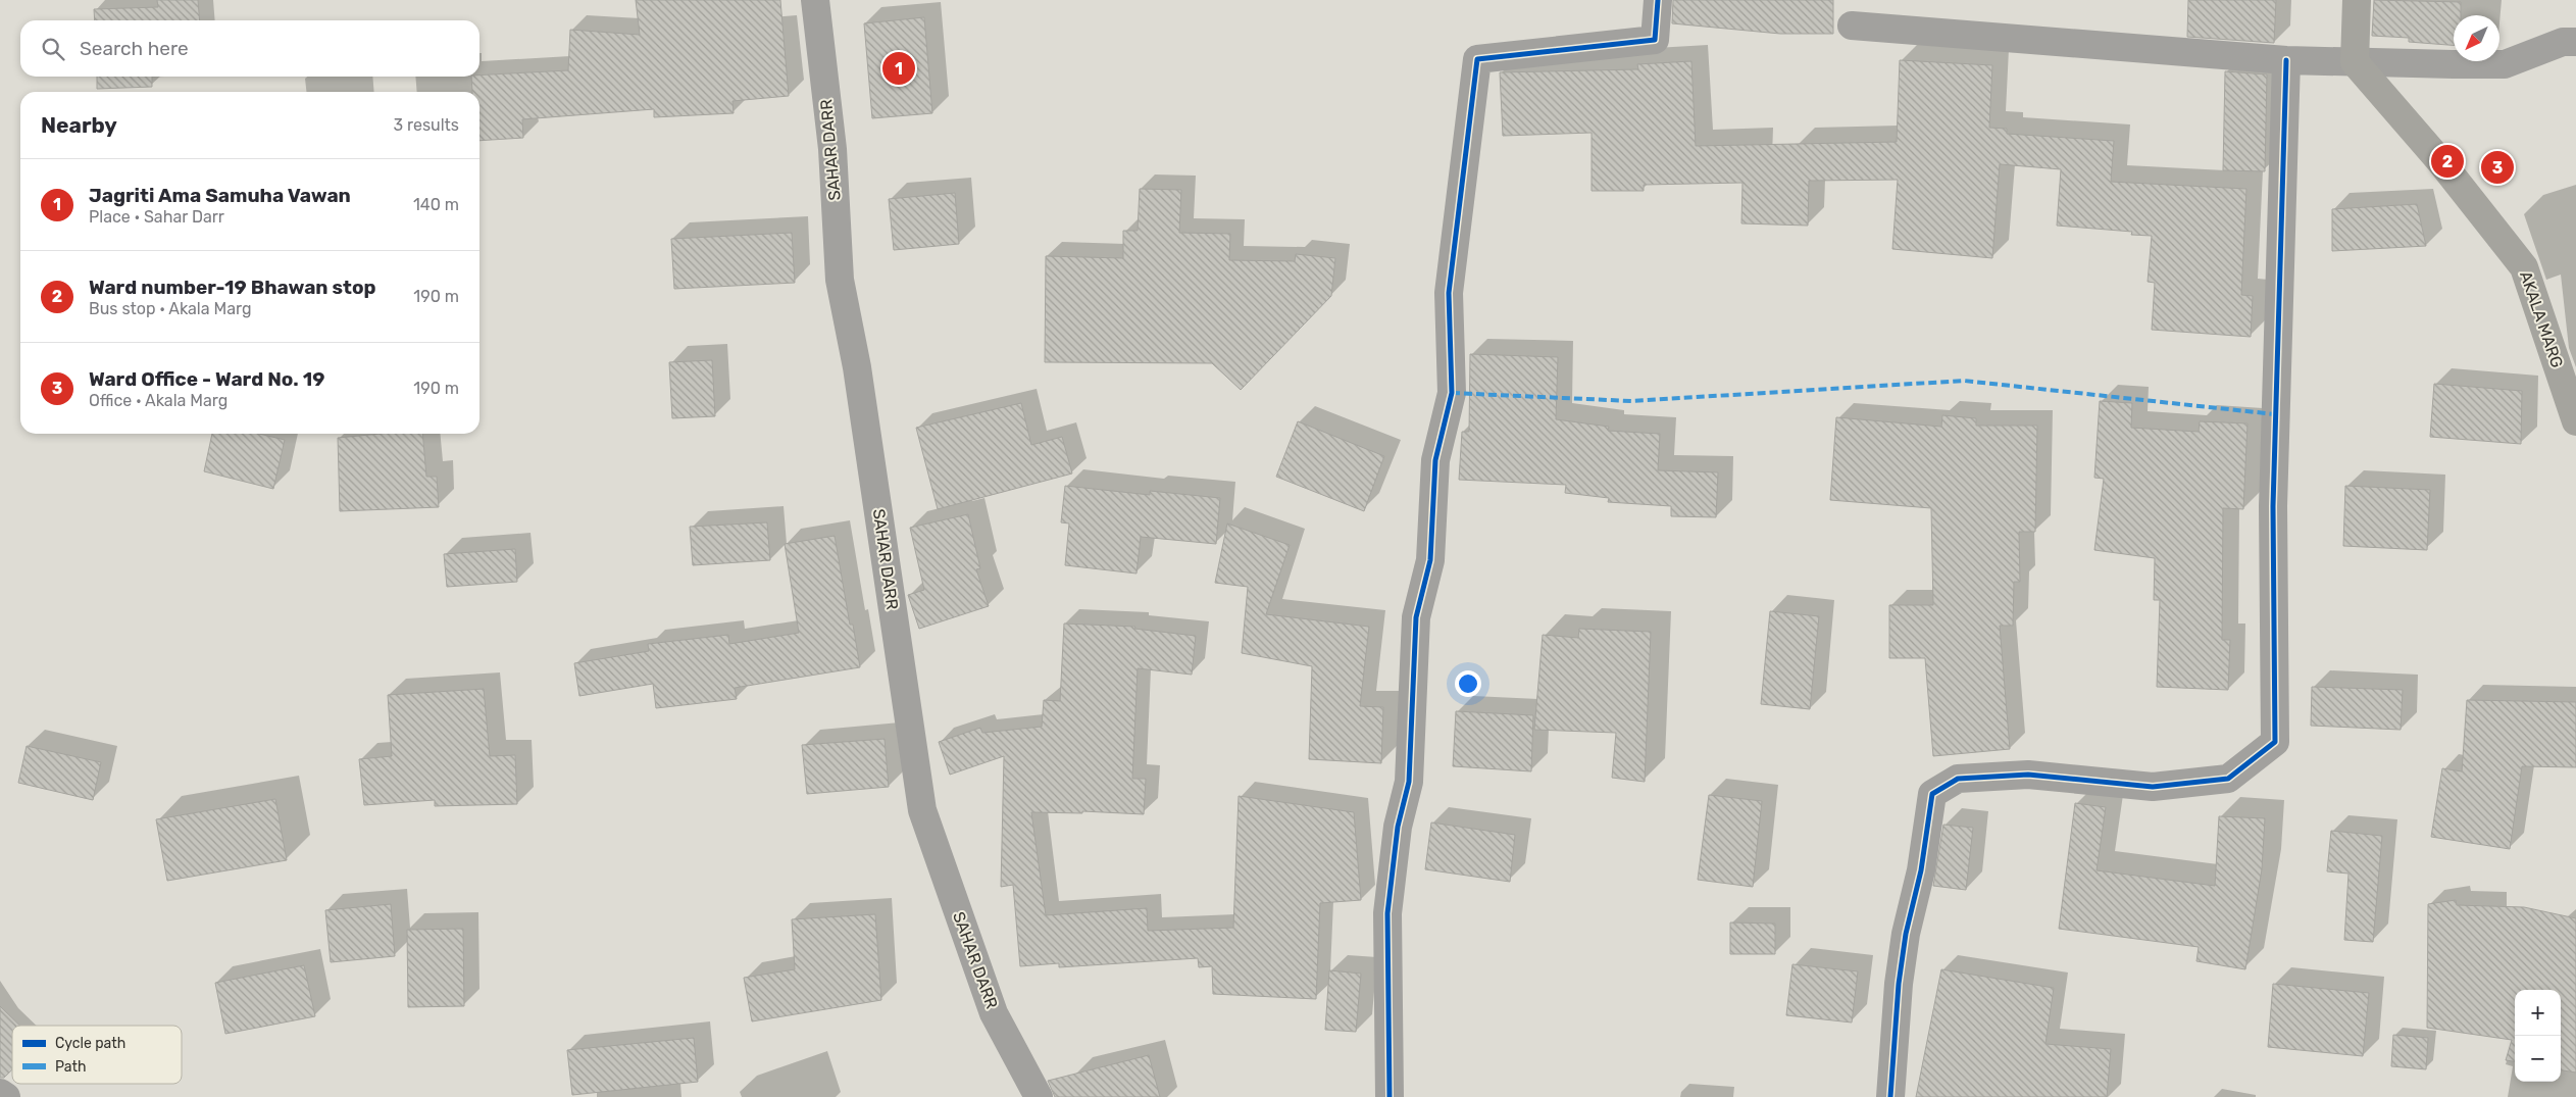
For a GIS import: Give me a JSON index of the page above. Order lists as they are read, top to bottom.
{
  "streets": {
    "main road": ["AKALA MARG"],
    "street": ["SAHAR DARR"]
  },
  "legend": ["Cycle path", "Path"],
  "north": "bottom left",
  "page": {
    "search": "Search here",
    "pins": ["1", "2", "3"],
    "heading": ["Nearby", "3 results"],
    "list": [
      {
        "mark": "1",
        "name": "Jagriti Ama Samuha Vawan",
        "note": "Place · Sahar Darr",
        "value": "140 m"
      },
      {
        "mark": "2",
        "name": "Ward number-19 Bhawan stop",
        "note": "Bus stop · Akala Marg",
        "value": "190 m"
      },
      {
        "mark": "3",
        "name": "Ward Office - Ward No. 19",
        "note": "Office · Akala Marg",
        "value": "190 m"
      }
    ],
    "map_buttons": ["+", "−"]
  }
}
